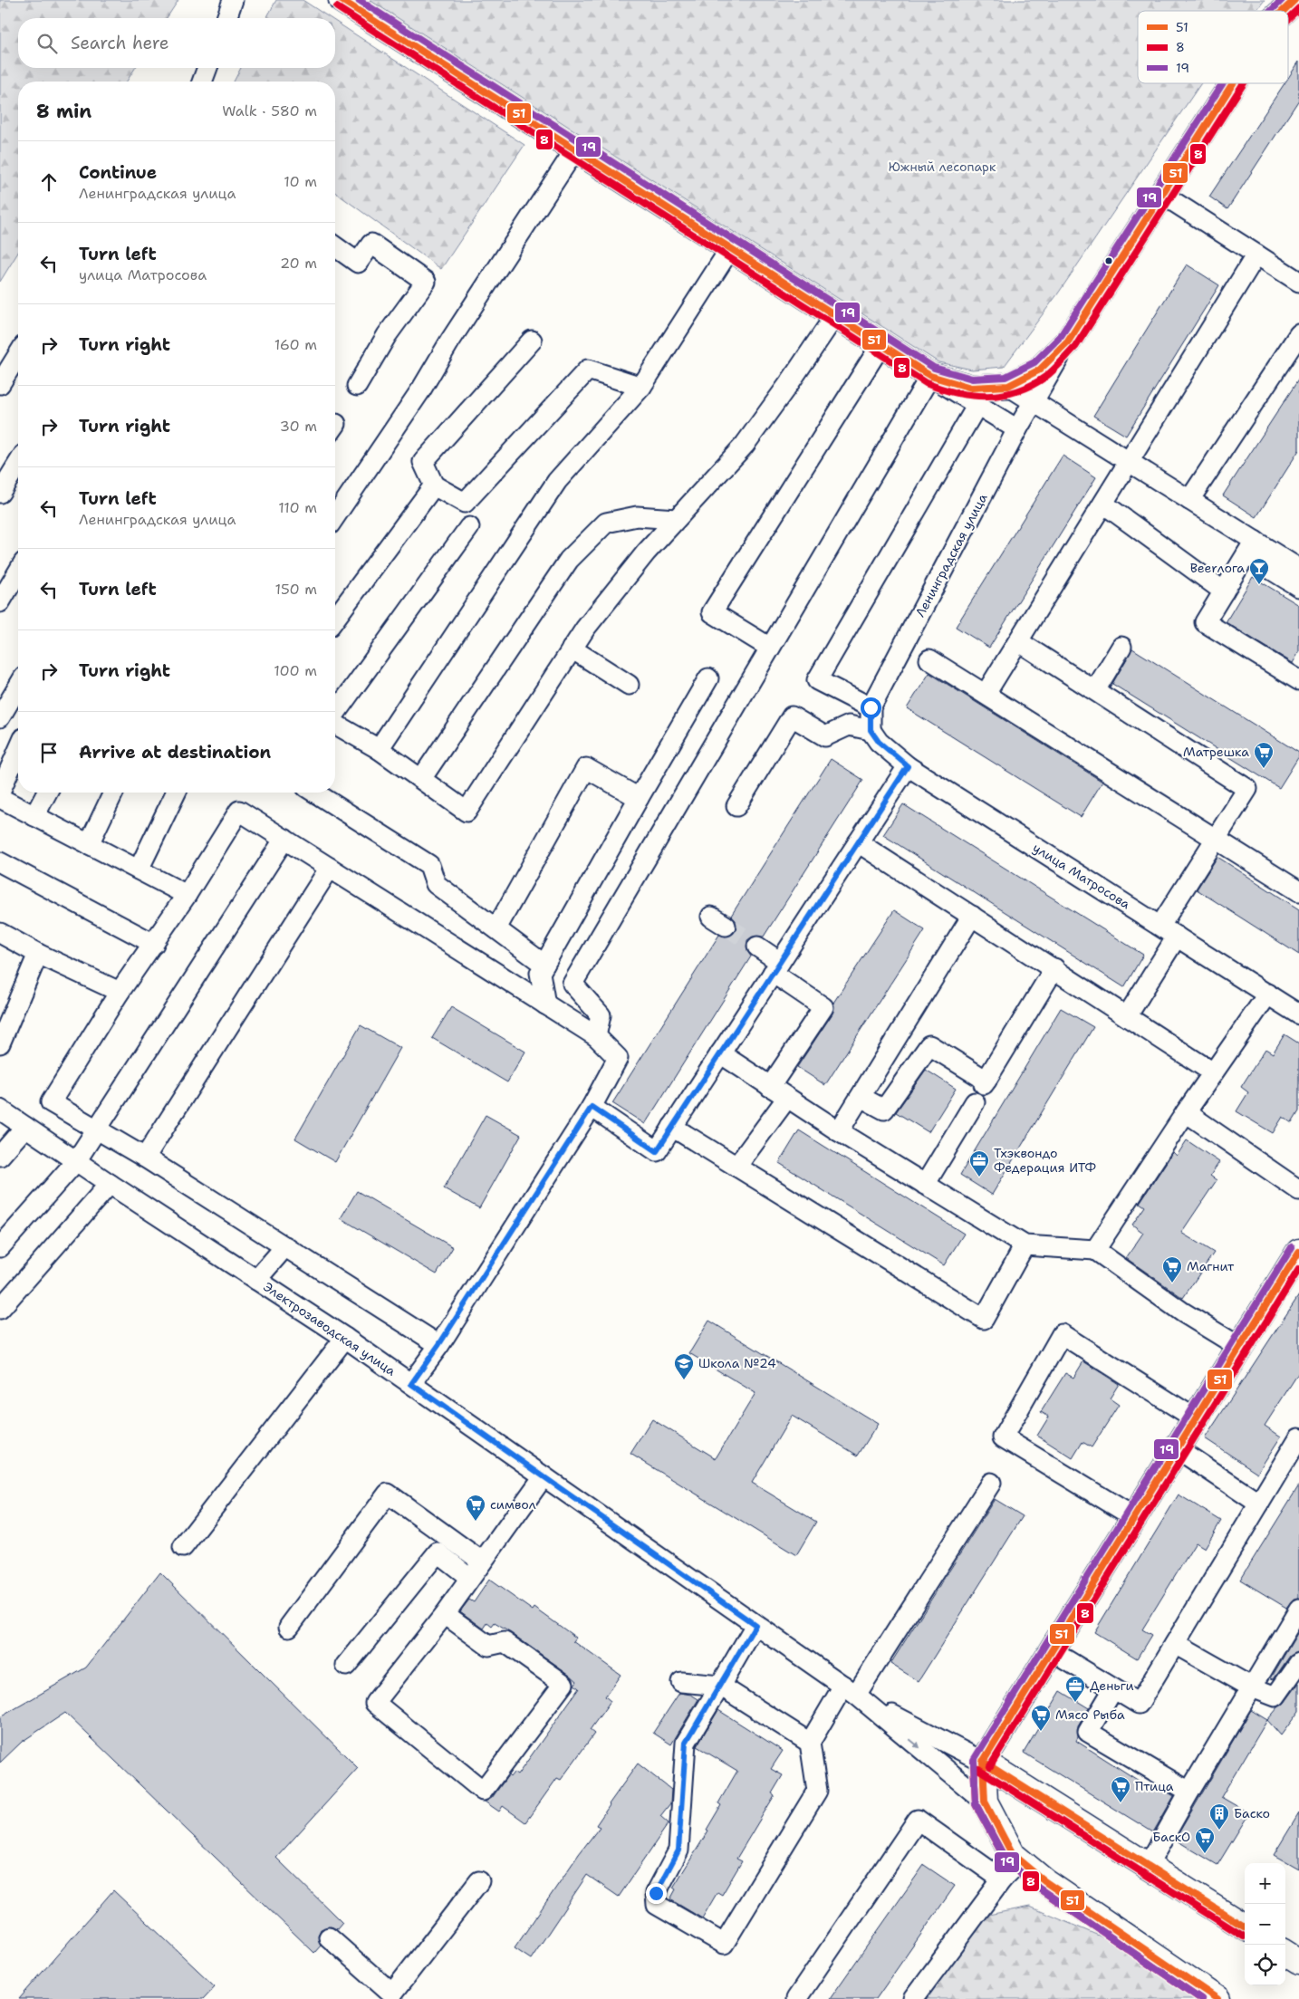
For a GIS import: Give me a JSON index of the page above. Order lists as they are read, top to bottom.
{
  "streets": {
    "main road": ["Ленинградская улица", "Электрозаводская улица"],
    "street": ["улица Матросова"]
  },
  "crossings": [
    ["Ленинградская улица", "улица Матросова"]
  ],
  "parks": ["Южный лесопарк"],
  "places": {
    "bar": ["Beerлога"],
    "supermarket": [
      "Матрешка",
      "Магнит",
      "символ",
      "Мясо Рыба",
      "Птица",
      "БаскО"
    ],
    "office": ["Тхэквондо Федерация ИТФ", "Деньги"],
    "school or university": ["Школа №24"],
    "building": ["Баско"]
  },
  "lines": ["transit line 51", "transit line 19", "transit line 8"],
  "legend": ["51", "8", "19"],
  "page": {
    "search": "Search here",
    "heading": ["8 min", "Walk · 580 m"],
    "list": [
      ["Continue", "Ленинградская улица", "10 m"],
      ["Turn left", "улица Матросова", "20 m"],
      ["Turn right", "160 m"],
      ["Turn right", "30 m"],
      ["Turn left", "Ленинградская улица", "110 m"],
      ["Turn left", "150 m"],
      ["Turn right", "100 m"],
      "Arrive at destination"
    ],
    "map_buttons": ["+", "−"]
  }
}
